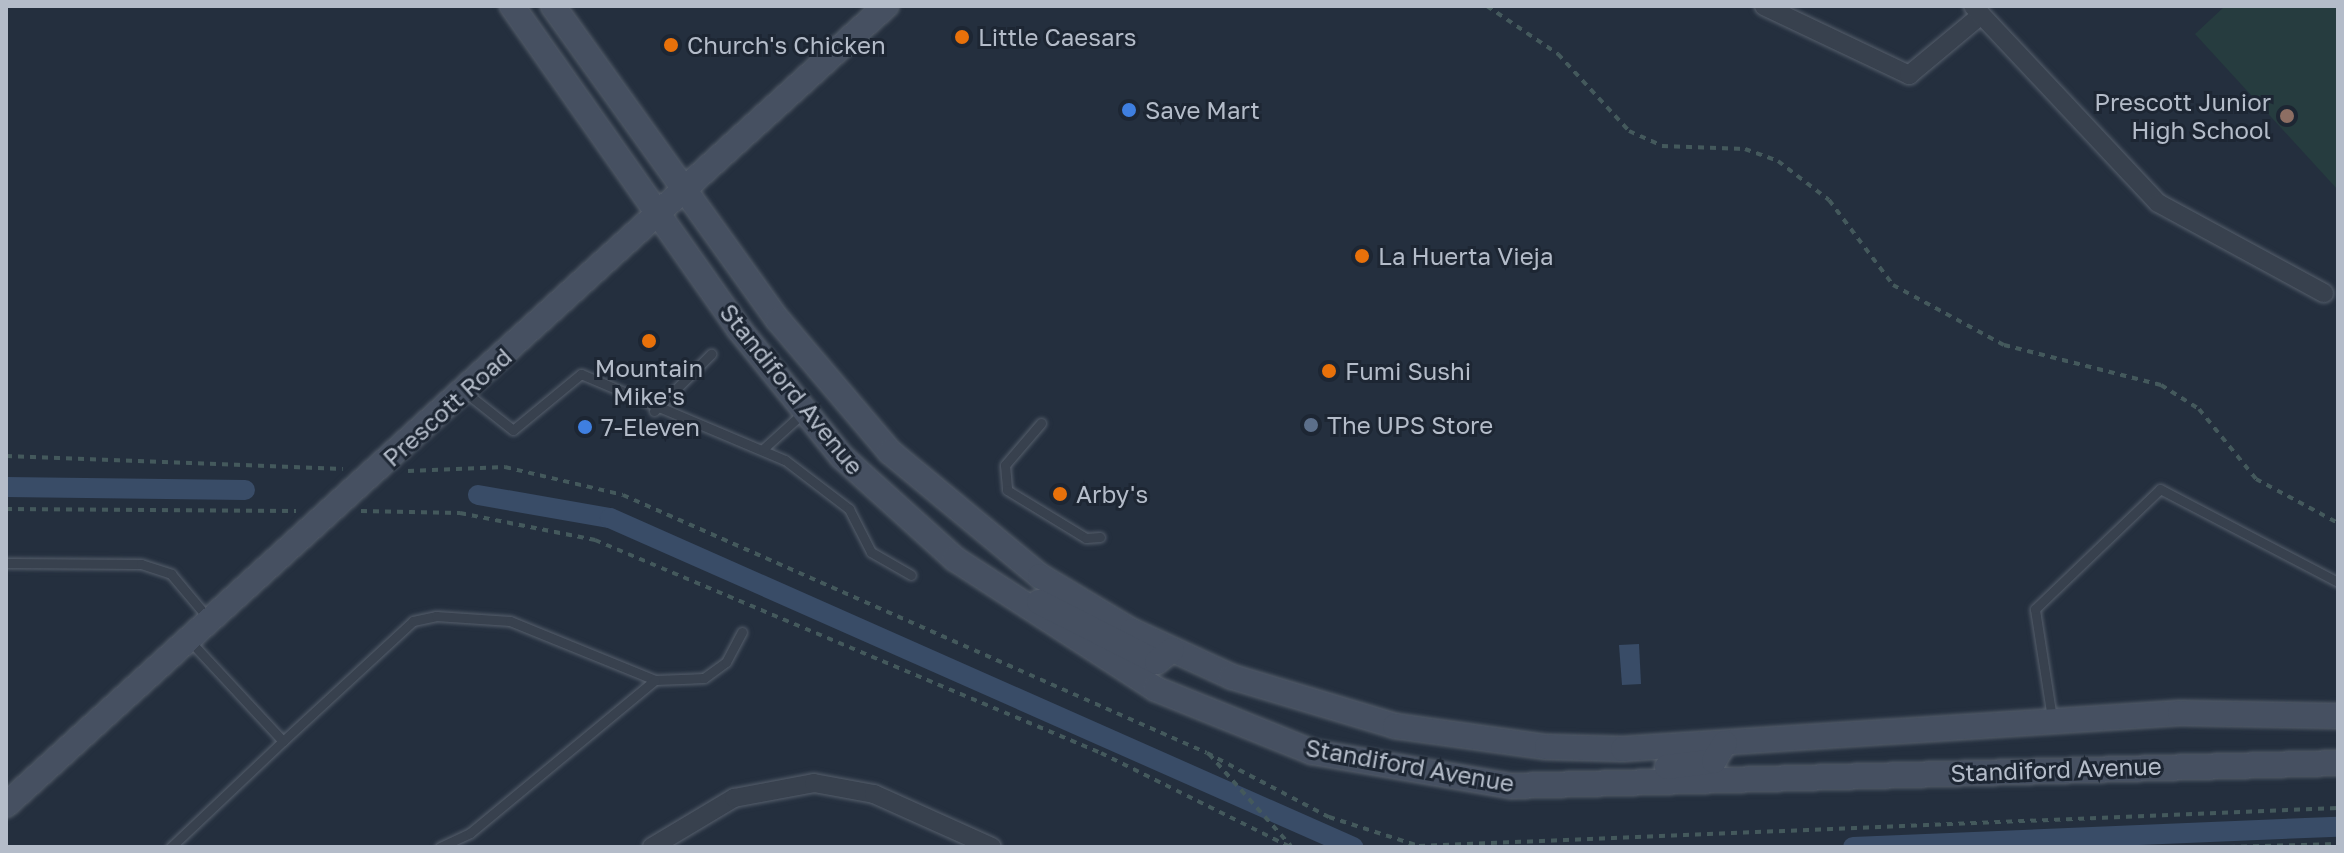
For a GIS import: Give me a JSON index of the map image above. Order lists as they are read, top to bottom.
{
  "streets": {
    "main road": ["Standiford Avenue", "Prescott Road"]
  },
  "crossings": [
    ["Standiford Avenue", "Prescott Road"]
  ],
  "places": [
    "Little Caesars",
    "Church's Chicken",
    "Save Mart",
    "Prescott Junior High School",
    "La Huerta Vieja",
    "Mountain Mike's",
    "Fumi Sushi",
    "The UPS Store",
    "7-Eleven",
    "Arby's"
  ]
}
